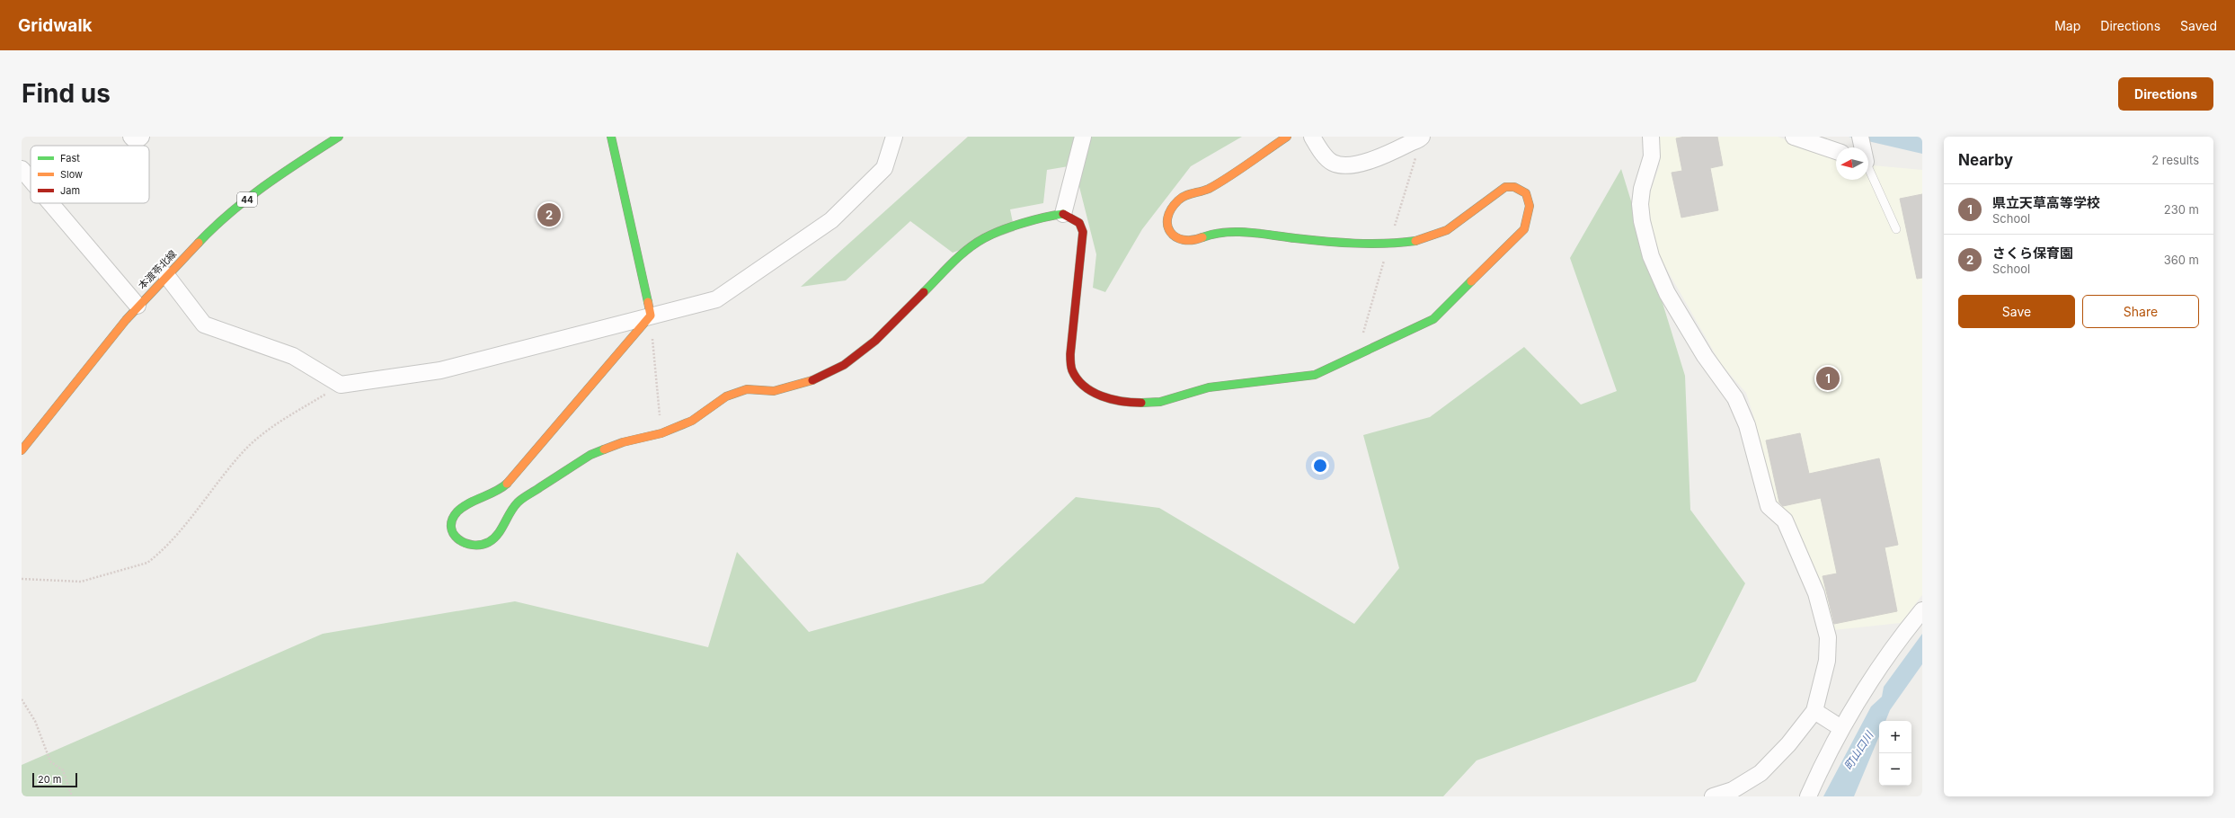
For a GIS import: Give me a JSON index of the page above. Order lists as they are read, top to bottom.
{
  "streets": {
    "street": ["44", "本渡苓北線"]
  },
  "water": ["町山口川"],
  "legend": ["Fast", "Slow", "Jam"],
  "scale_bar": "20 m",
  "north": "left",
  "page": {
    "header": "Gridwalk",
    "nav": ["Map", "Directions", "Saved"],
    "buttons": [
      "Directions",
      ["Save", "Share"]
    ],
    "title": "Find us",
    "heading": ["Nearby", "2 results"],
    "list": [
      {
        "mark": "1",
        "name": "県立天草高等学校",
        "note": "School",
        "value": "230 m"
      },
      {
        "mark": "2",
        "name": "さくら保育園",
        "note": "School",
        "value": "360 m"
      }
    ],
    "pins": ["2", "1"],
    "map_buttons": ["+", "−"],
    "scale": "20 m"
  }
}
